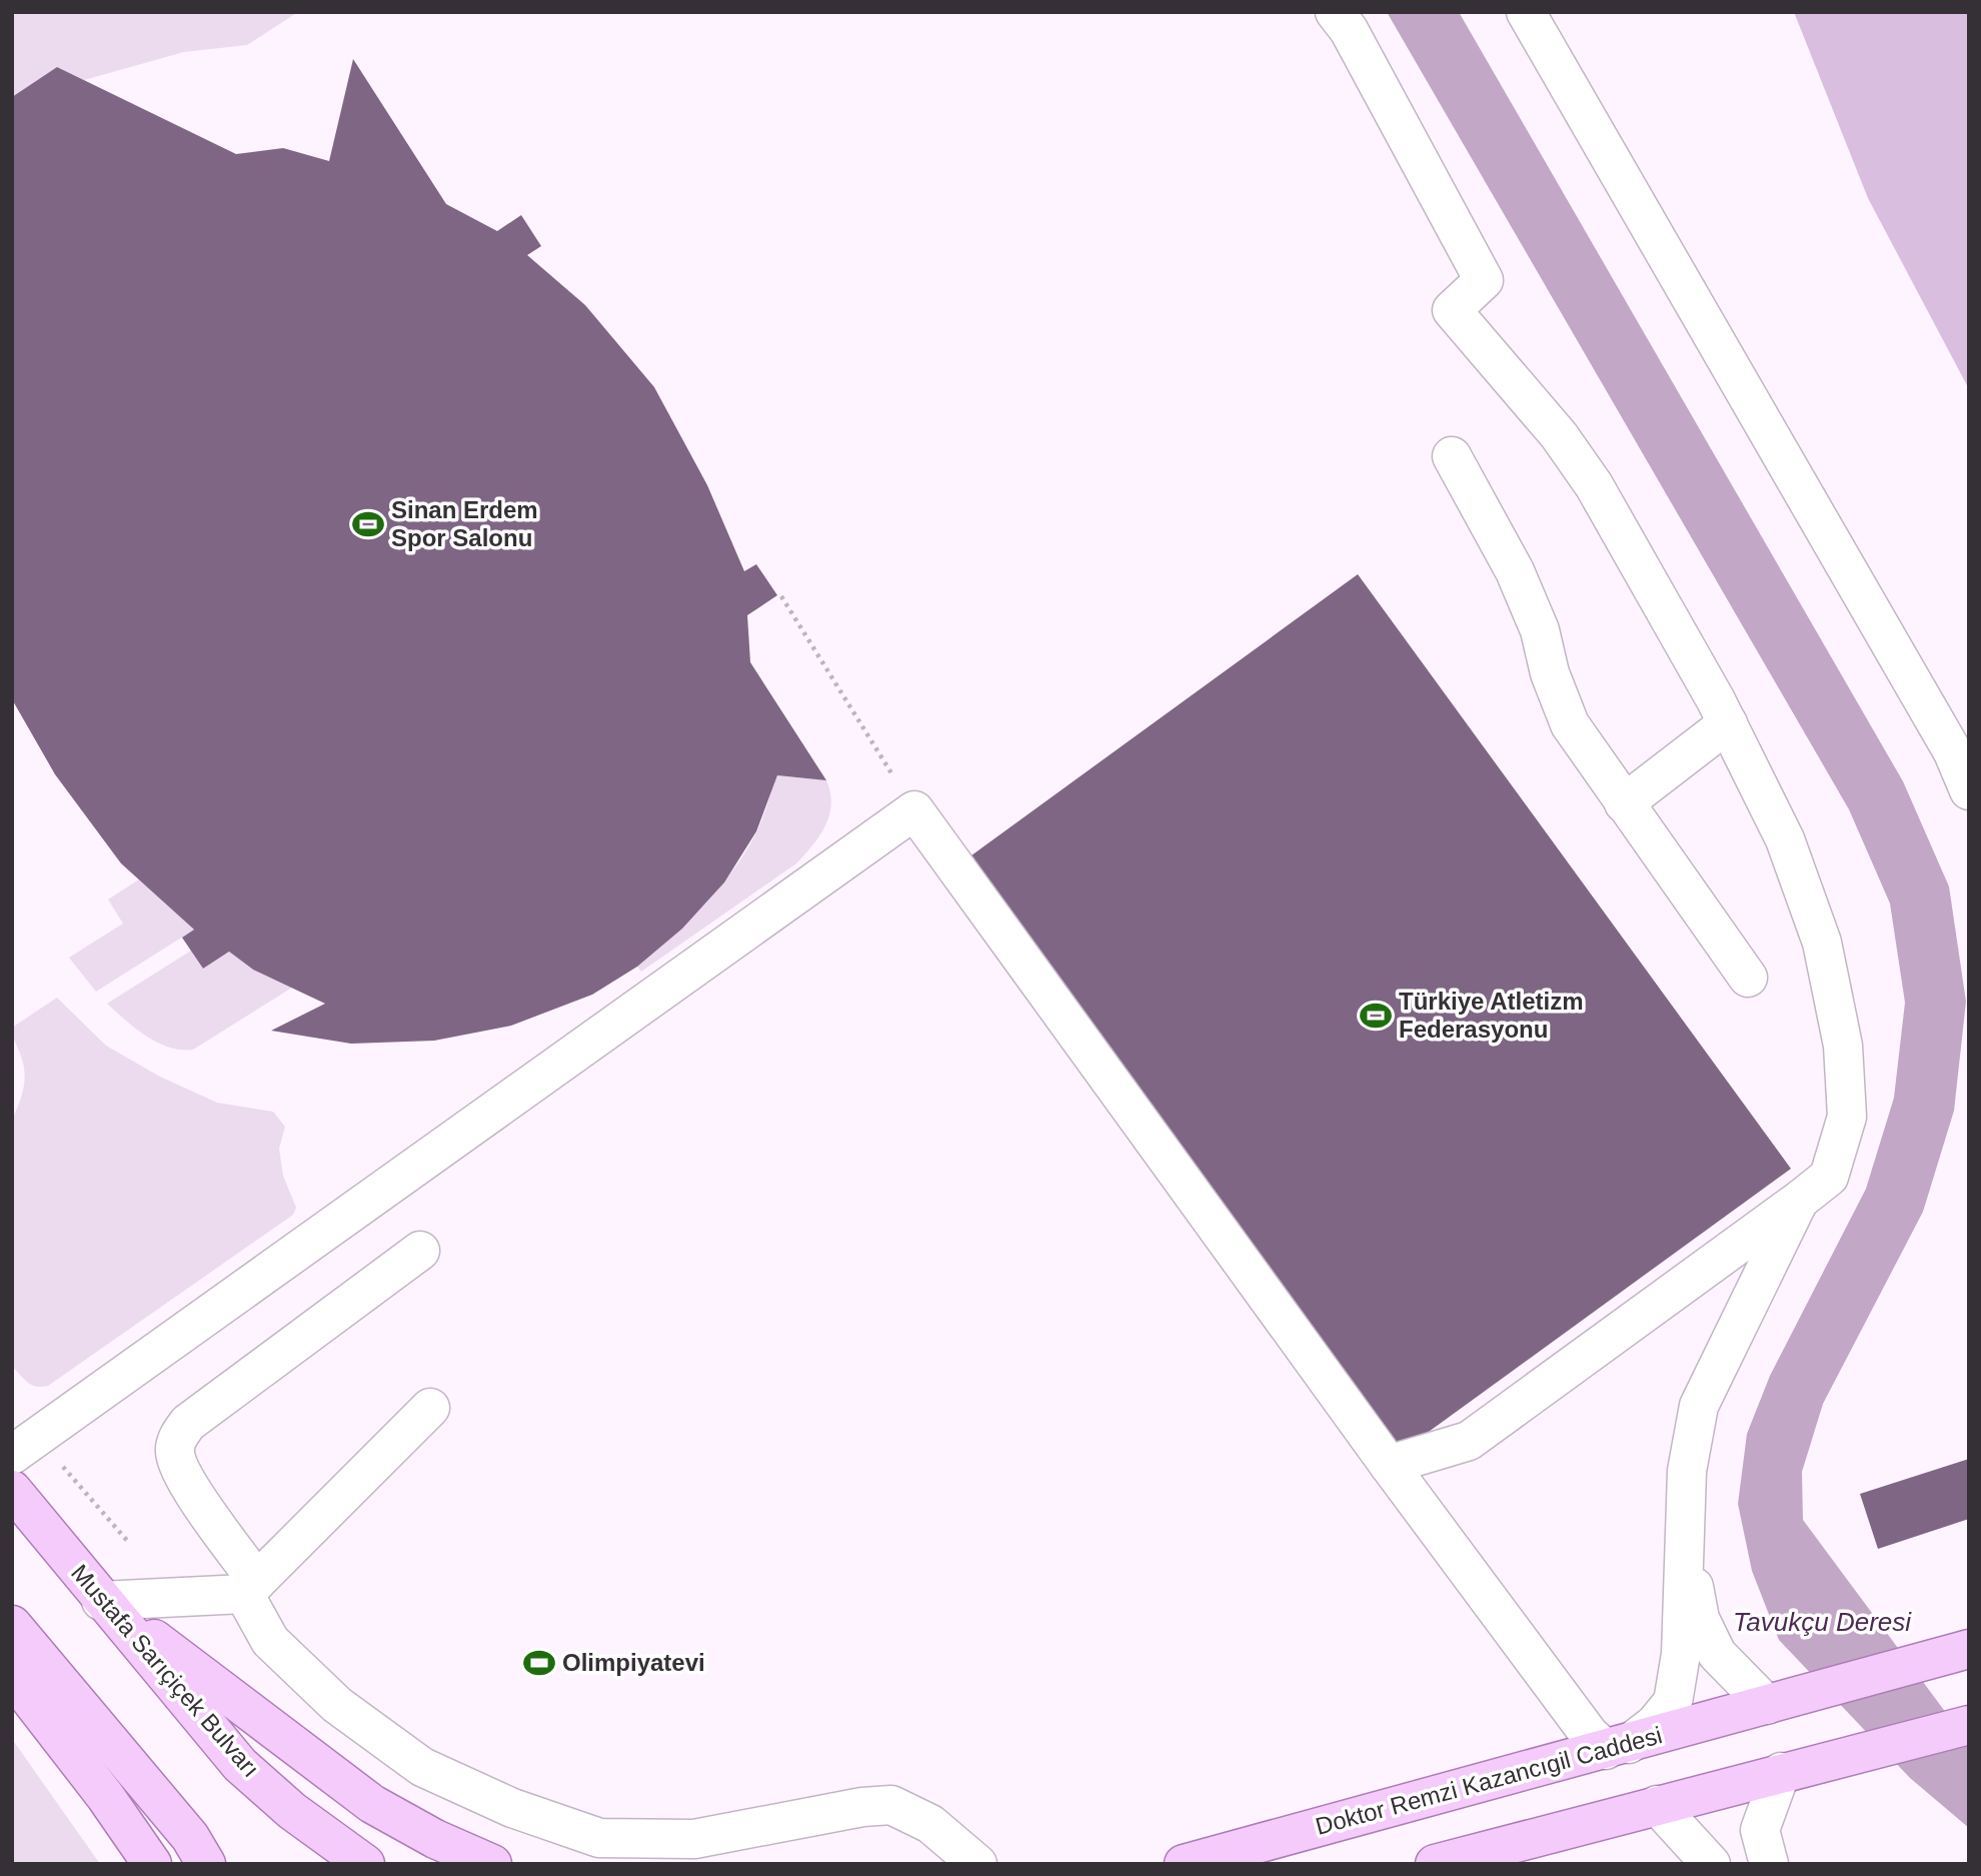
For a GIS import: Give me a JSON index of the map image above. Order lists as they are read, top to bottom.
{
  "streets": {
    "main road": ["Mustafa Sarıçiçek Bulvarı", "Doktor Remzi Kazancıgil Caddesi"]
  },
  "water": ["Tavukçu Deresi"],
  "places": {
    "sports": ["Sinan Erdem Spor Salonu", "Türkiye Atletizm Federasyonu", "Olimpiyatevi"]
  }
}
